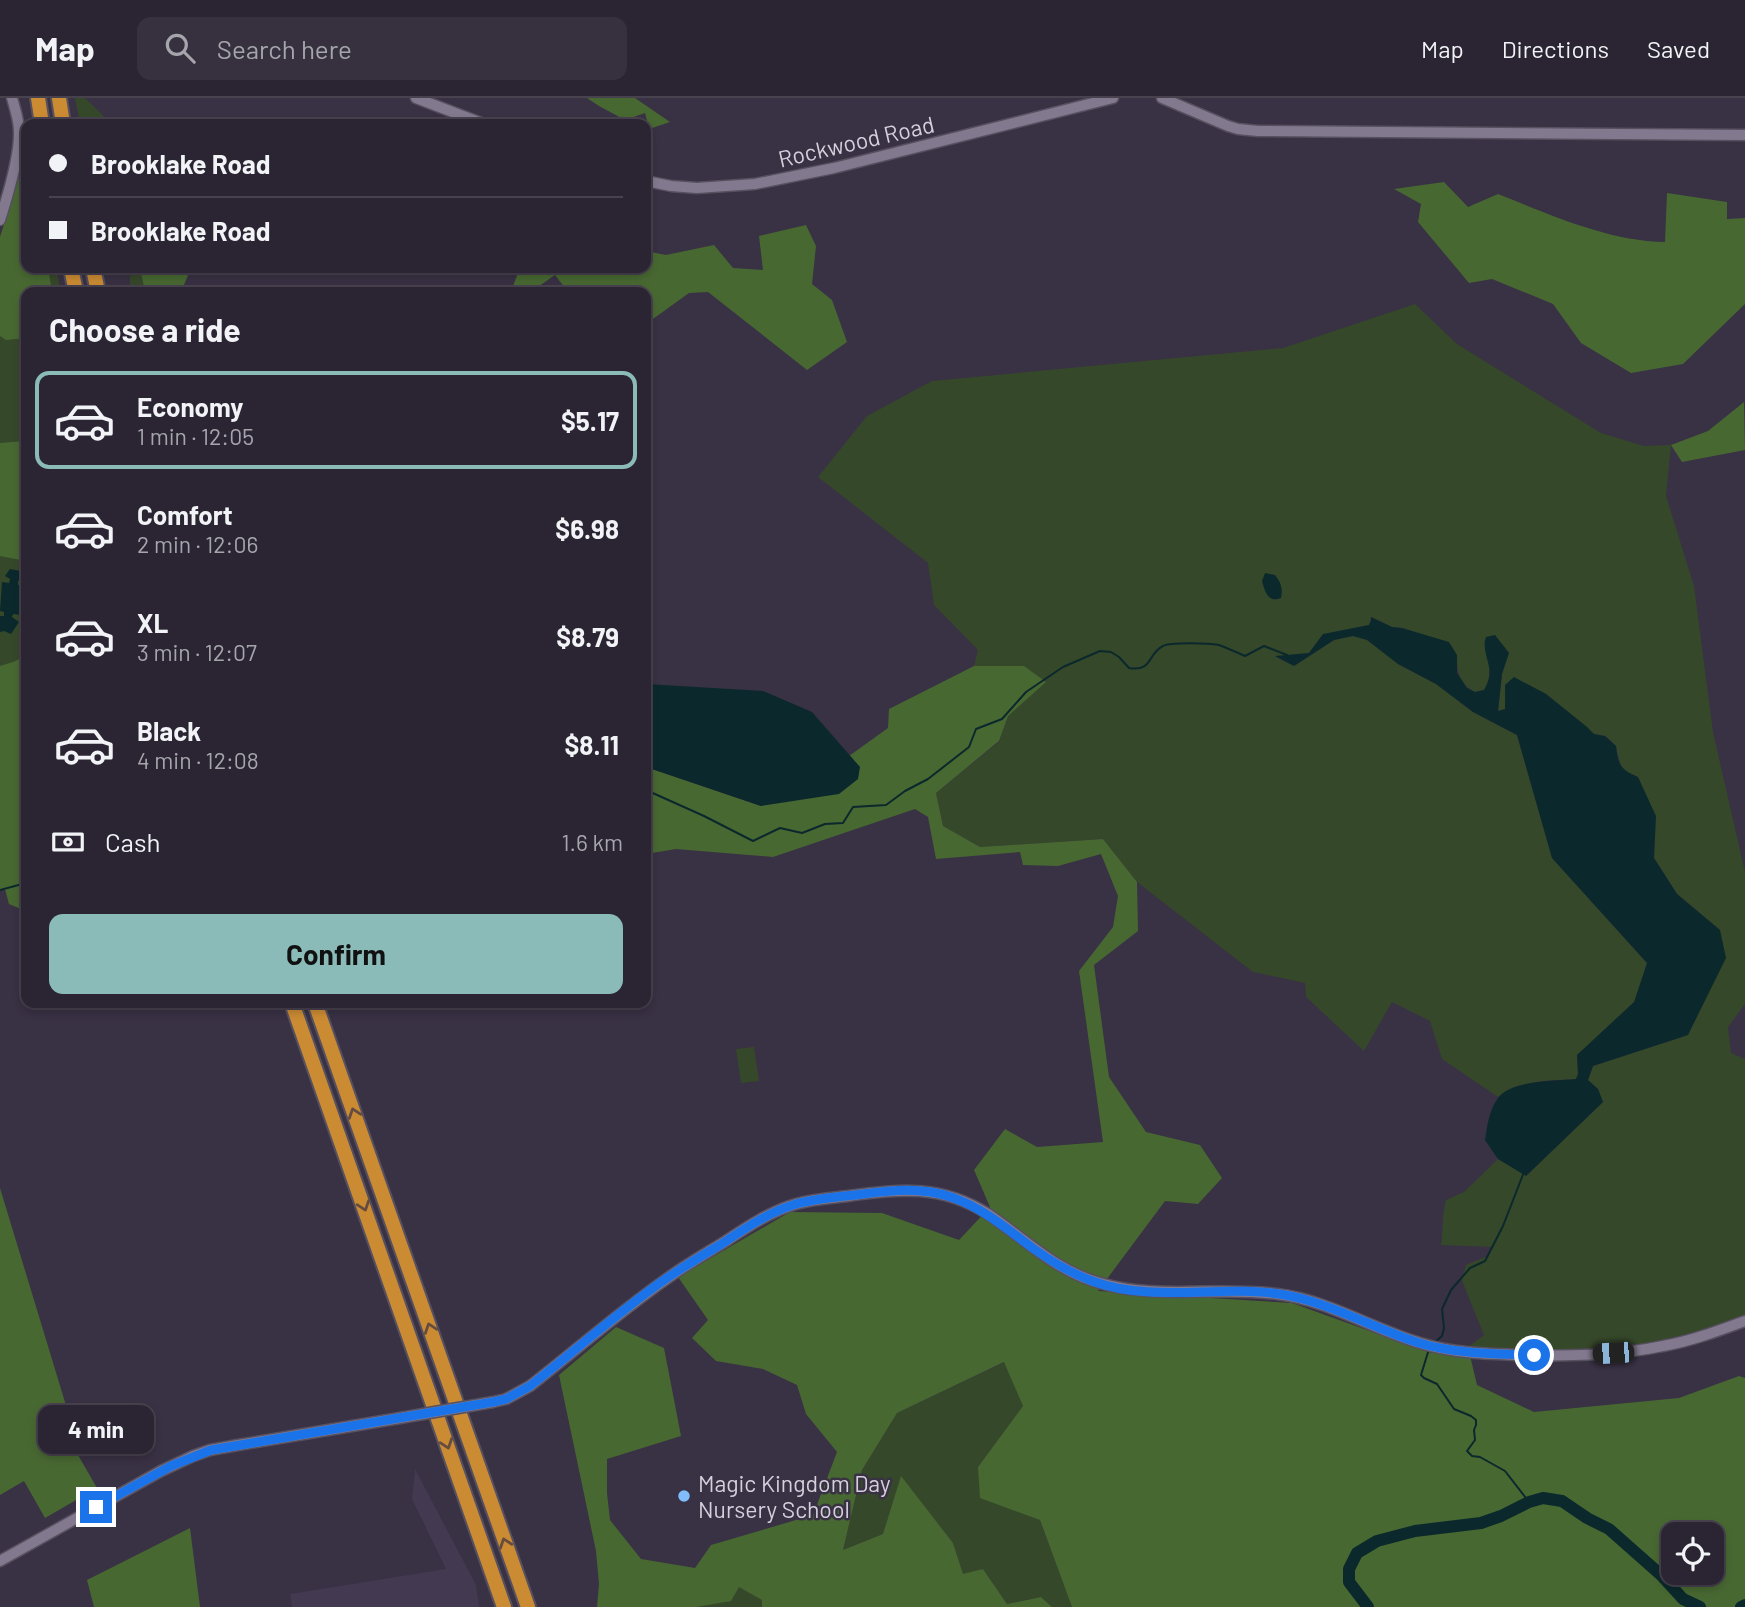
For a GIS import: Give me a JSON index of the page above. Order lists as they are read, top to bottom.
{
  "streets": {
    "street": ["Rockwood Road"]
  },
  "places": ["Magic Kingdom Day Nursery School"],
  "page": {
    "header": "Map",
    "search": "Search here",
    "nav": ["Map", "Directions", "Saved"],
    "banner": ["Brooklake Road", "Brooklake Road"],
    "heading": "Choose a ride",
    "list": [
      {
        "name": "Economy",
        "note": "1 min · 12:05",
        "value": "$5.17"
      },
      {
        "name": "Comfort",
        "note": "2 min · 12:06",
        "value": "$6.98"
      },
      {
        "name": "XL",
        "note": "3 min · 12:07",
        "value": "$8.79"
      },
      {
        "name": "Black",
        "note": "4 min · 12:08",
        "value": "$8.11"
      }
    ],
    "pay": ["Cash", "1.6 km"],
    "buttons": "Confirm",
    "bubble": "4 min"
  }
}
